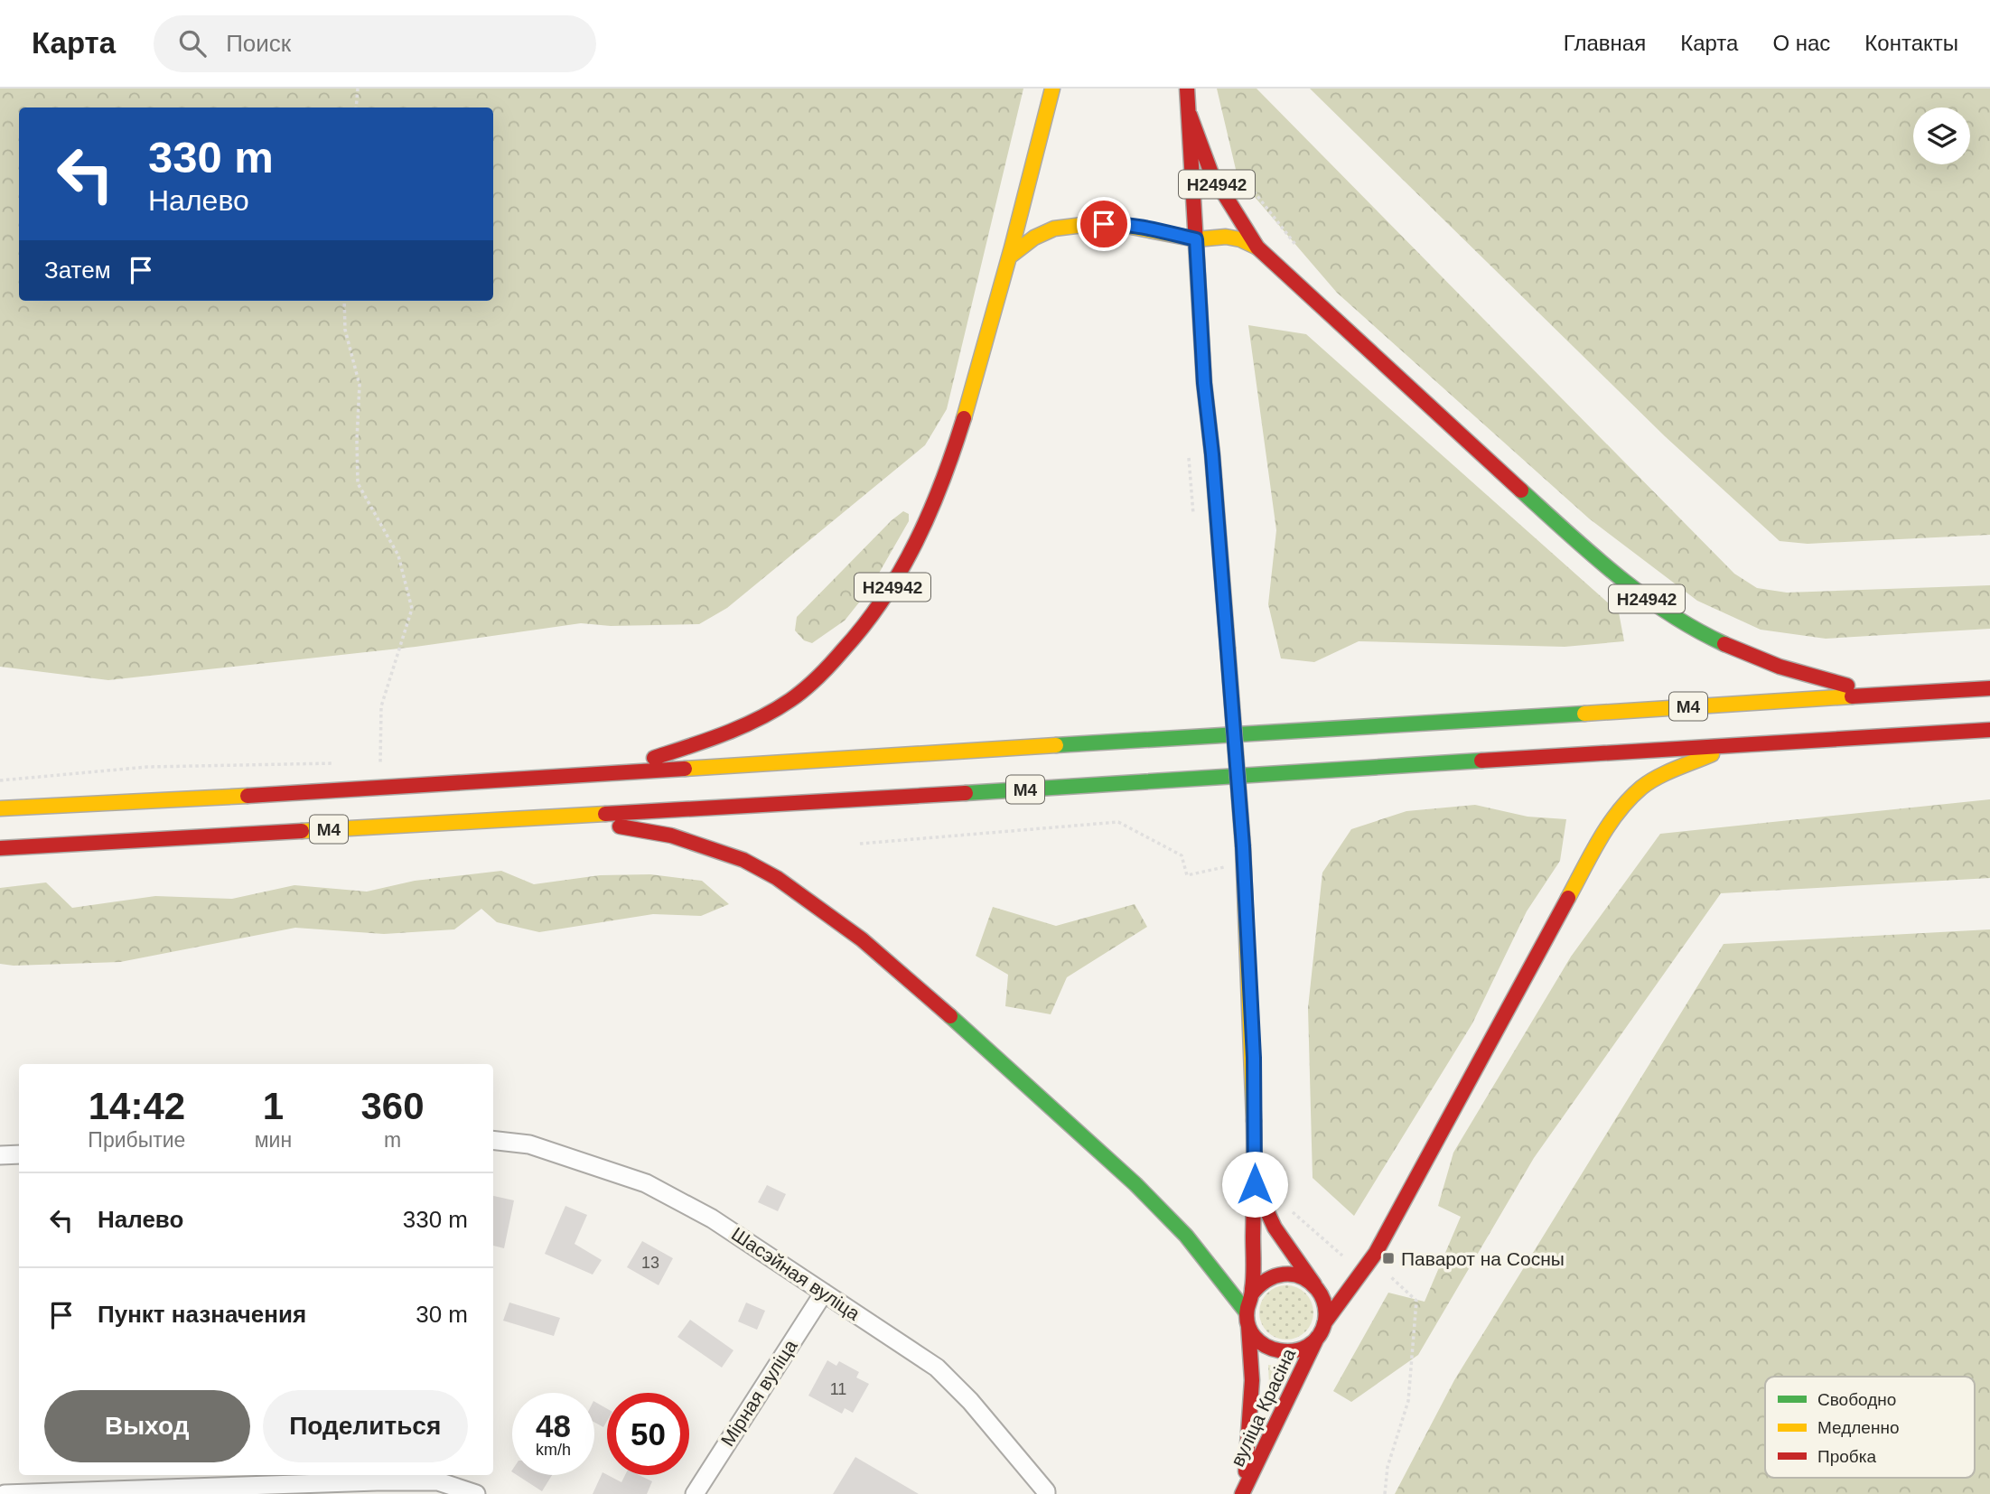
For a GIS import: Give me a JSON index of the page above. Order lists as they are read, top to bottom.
{
  "streets": {
    "main road": ["Н24942", "М4", "вуліца Красіна"],
    "street": ["Шасэйная вуліца", "Мірная вуліца"]
  },
  "crossings": [
    ["Н24942", "М4"],
    ["Шасэйная вуліца", "Мірная вуліца"]
  ],
  "places": {
    "transit": ["Паварот на Сосны"]
  },
  "house_numbers": ["13", "11"],
  "legend": ["Свободно", "Медленно", "Пробка"],
  "page": {
    "header": "Карта",
    "search": "Поиск",
    "nav": [
      "Главная",
      "Карта",
      "О нас",
      "Контакты"
    ],
    "turn": ["330 m", "Налево"],
    "then": "Затем",
    "eta": [
      "14:42",
      "Прибытие",
      "1",
      "мин",
      "360",
      "m"
    ],
    "list": [
      {
        "name": "Налево",
        "value": "330 m"
      },
      {
        "name": "Пункт назначения",
        "value": "30 m"
      }
    ],
    "buttons": ["Выход", "Поделиться"],
    "speed": "48 km/h",
    "limit": "50"
  }
}
